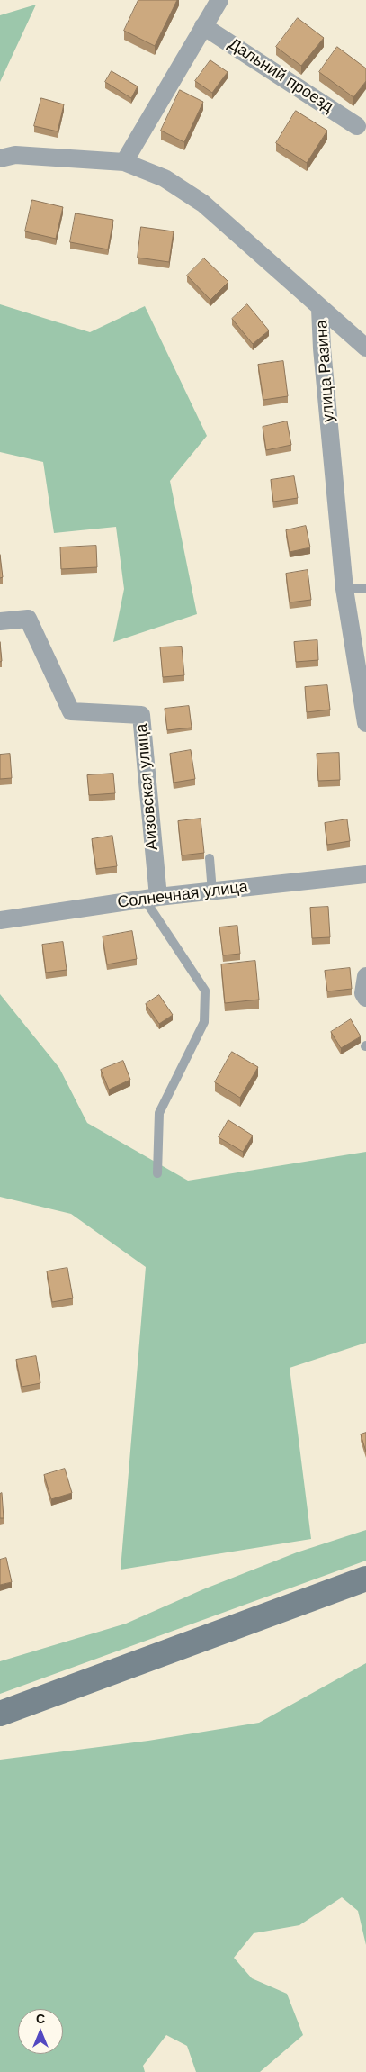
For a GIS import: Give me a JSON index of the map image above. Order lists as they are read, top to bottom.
{
  "streets": {
    "street": [
      "Дальний проезд",
      "улица Разина",
      "Аизовская улица",
      "Солнечная улица"
    ]
  },
  "crossings": [
    ["Аизовская улица", "Солнечная улица"]
  ],
  "north": "top"
}
